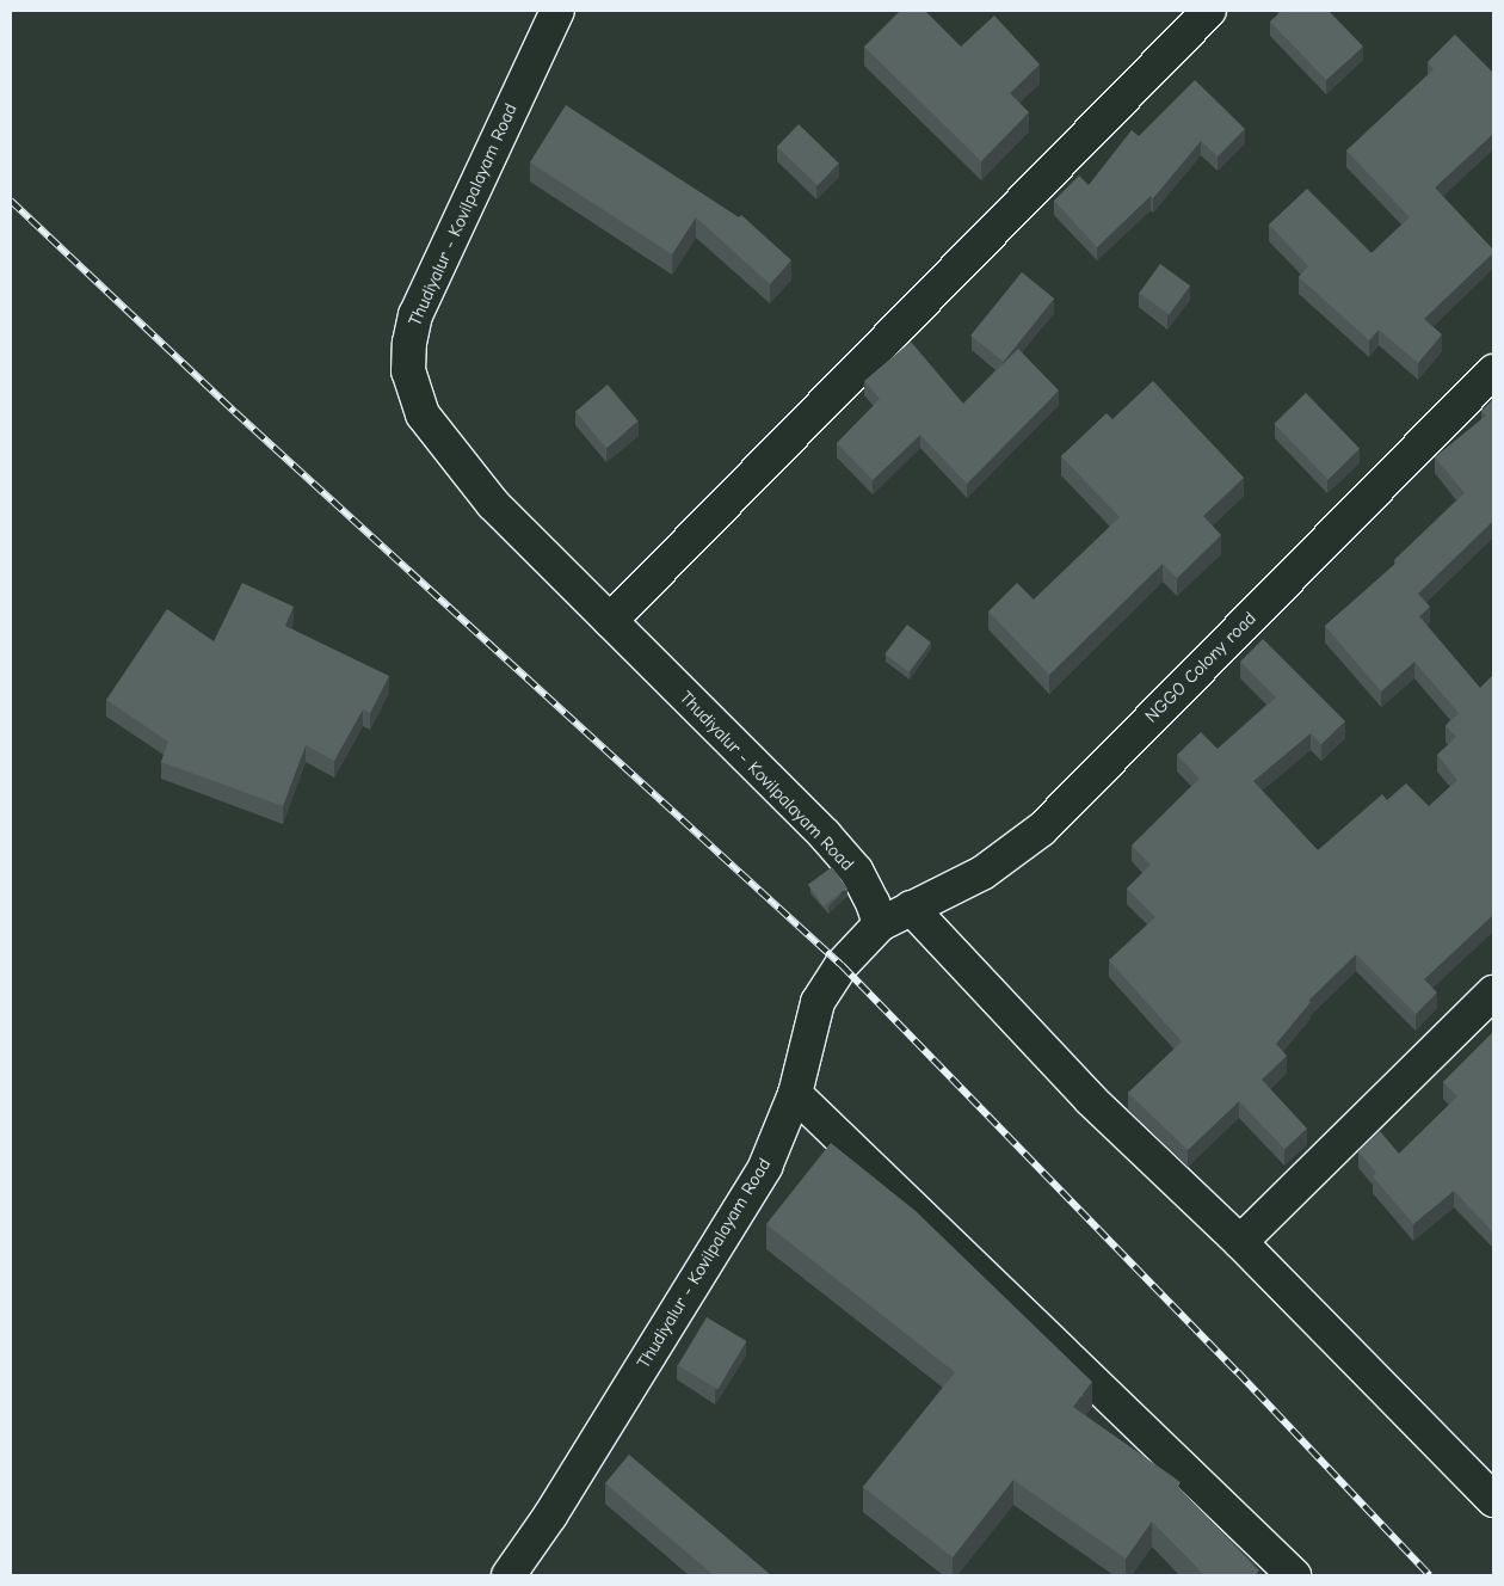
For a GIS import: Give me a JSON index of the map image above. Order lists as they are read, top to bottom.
{
  "streets": {
    "street": ["Thudiyalur - Kovilpalayam Road", "NGGO Colony road"]
  },
  "crossings": [
    ["Thudiyalur - Kovilpalayam Road", "NGGO Colony road"]
  ]
}
